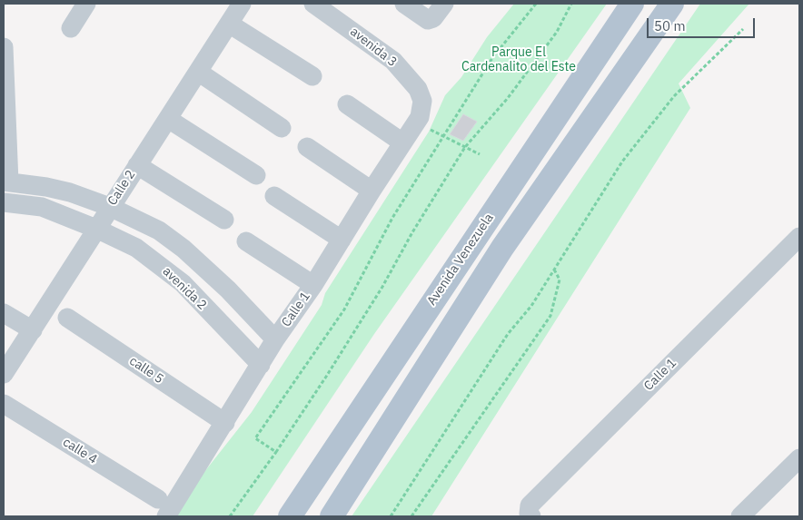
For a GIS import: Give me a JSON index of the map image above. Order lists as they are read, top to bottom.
{
  "streets": {
    "main road": ["Avenida Venezuela"],
    "street": [
      "avenida 3",
      "Calle 2",
      "avenida 2",
      "Calle 1",
      "calle 5",
      "calle 4"
    ]
  },
  "crossings": [
    ["avenida 3", "Calle 1"],
    ["Calle 2", "avenida 2"],
    ["avenida 2", "Calle 1"],
    ["Calle 1", "calle 5"]
  ],
  "parks": ["Parque El Cardenalito del Este"],
  "scale_bar": "50 m"
}
